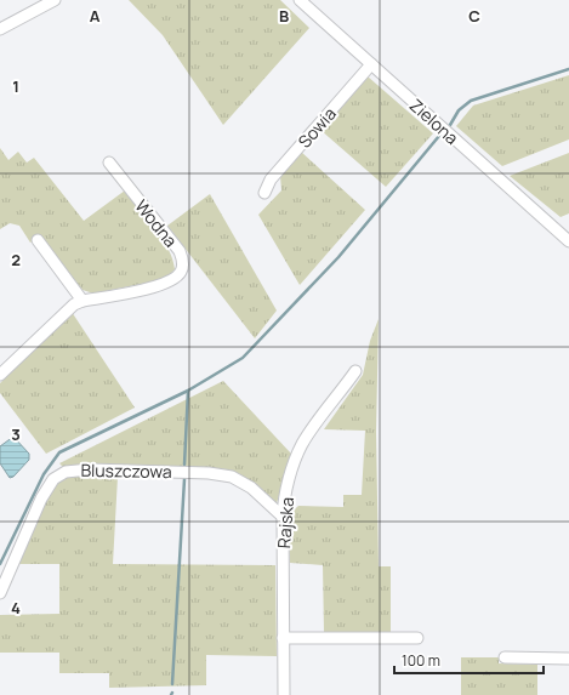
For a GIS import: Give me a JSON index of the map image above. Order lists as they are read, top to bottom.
{
  "streets": {
    "street": [
      "Zielona",
      "Sowia",
      "Wodna",
      "Bluszczowa",
      "Rajska"
    ]
  },
  "crossings": [
    ["Zielona", "Sowia"],
    ["Bluszczowa", "Rajska"]
  ],
  "scale_bar": "100 m",
  "grid": {
    "columns": ["A", "B", "C"],
    "rows": [
      "1",
      "2",
      "3",
      "4"
    ]
  }
}
